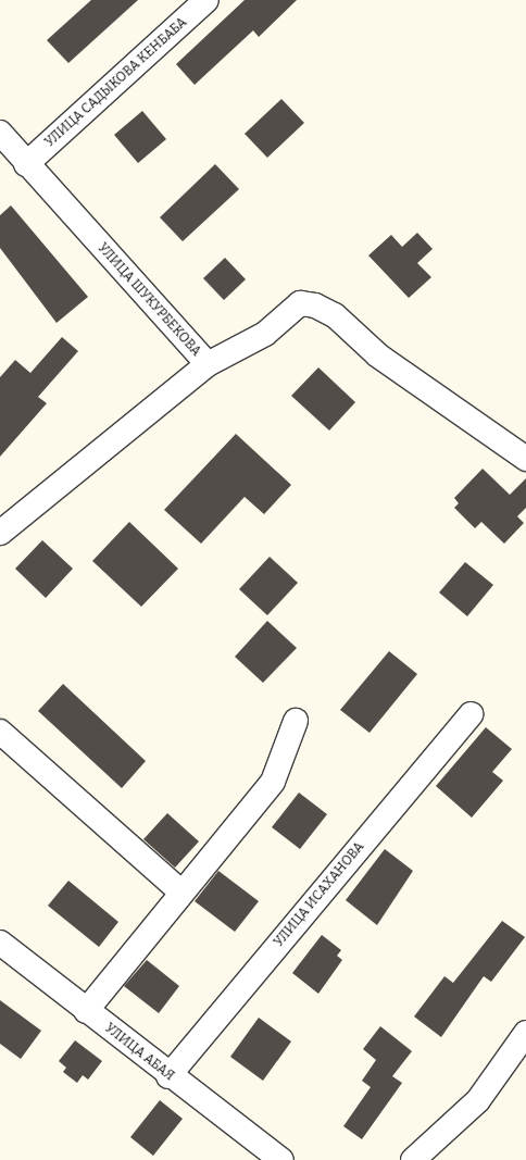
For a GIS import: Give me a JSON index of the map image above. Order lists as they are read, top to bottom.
{
  "streets": {
    "street": [
      "УЛИЦА САДЫКОВА КЕНБАБА",
      "УЛИЦА ШУКУРБЕКОВА",
      "УЛИЦА ИСАХАНОВА",
      "УЛИЦА АБАЯ"
    ]
  },
  "crossings": [
    ["УЛИЦА САДЫКОВА КЕНБАБА", "УЛИЦА ШУКУРБЕКОВА"],
    ["УЛИЦА ИСАХАНОВА", "УЛИЦА АБАЯ"]
  ]
}
